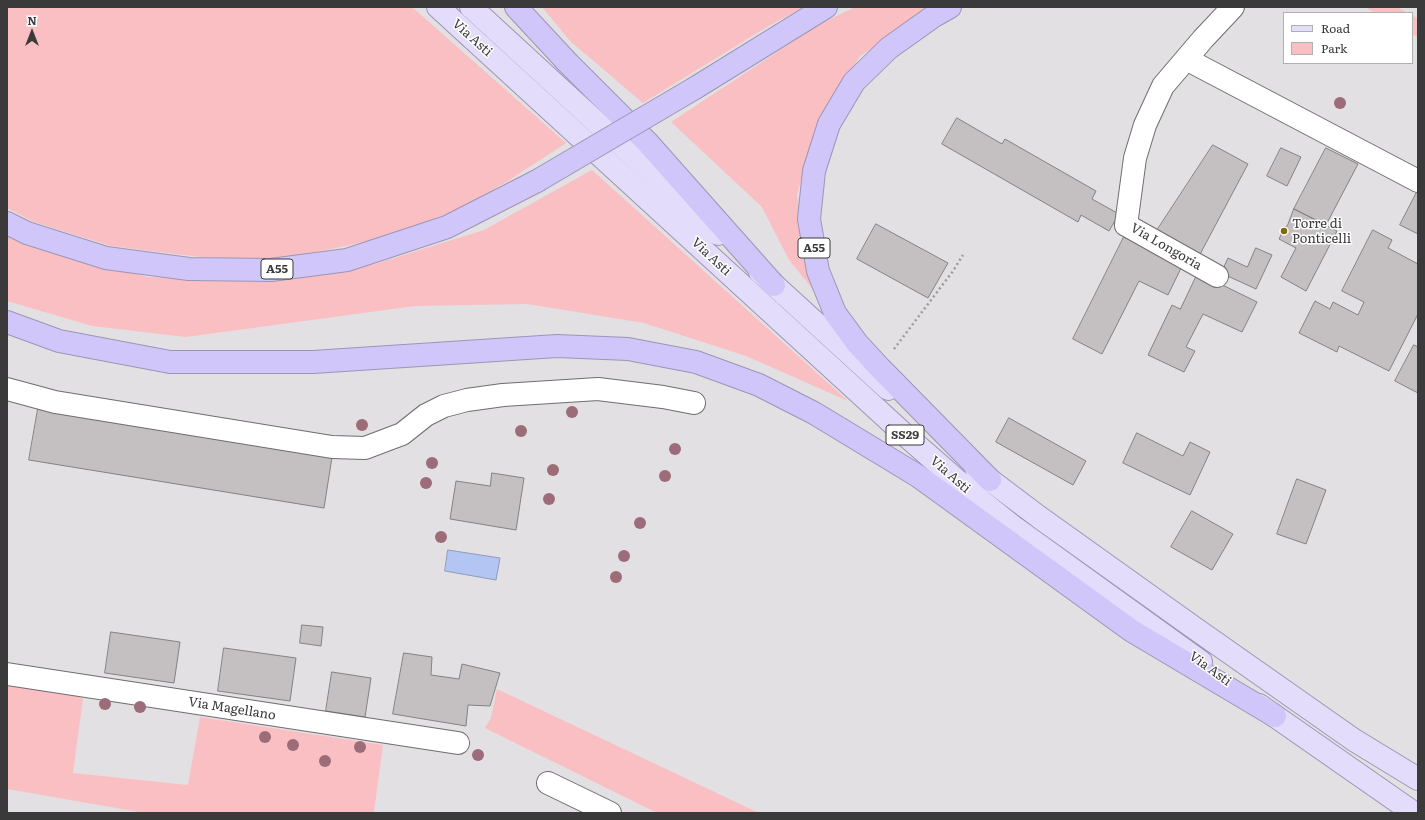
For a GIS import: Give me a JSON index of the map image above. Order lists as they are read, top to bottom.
{
  "streets": {
    "highway": ["A55"],
    "main road": ["Via Asti", "SS29"],
    "street": ["Via Longoria", "Via Magellano"]
  },
  "crossings": [
    ["Via Asti", "A55"]
  ],
  "places": ["Torre di Ponticelli"],
  "legend": ["Road", "Park"],
  "north": "top"
}
